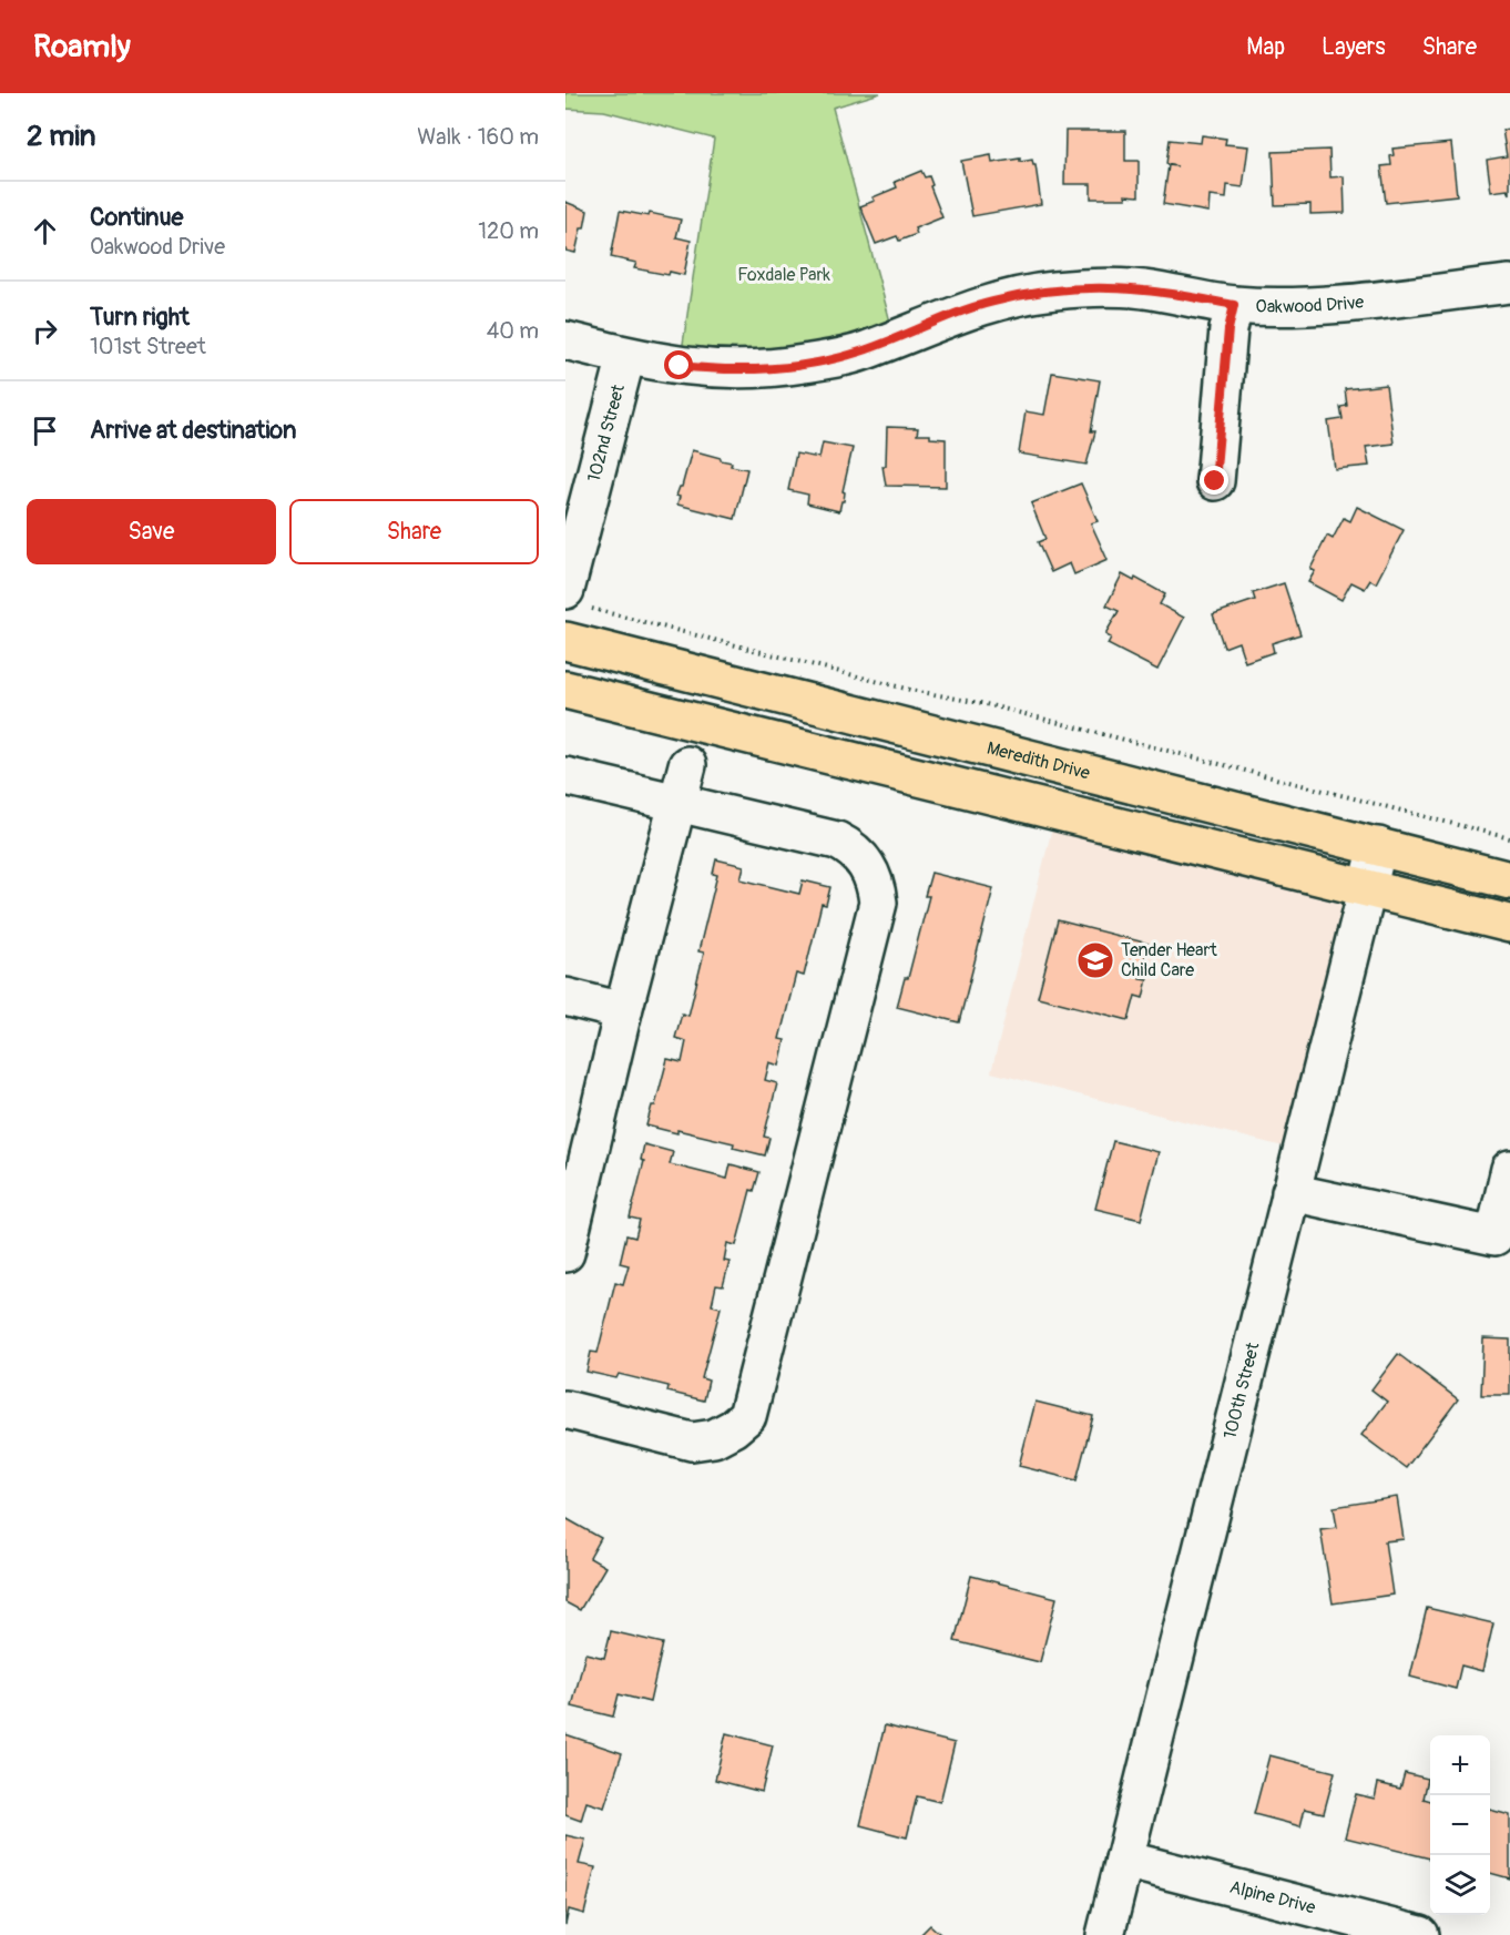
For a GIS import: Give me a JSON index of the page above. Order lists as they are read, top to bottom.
{
  "streets": {
    "main road": ["Meredith Drive"],
    "street": [
      "Oakwood Drive",
      "102nd Street",
      "100th Street",
      "Alpine Drive"
    ]
  },
  "crossings": [
    ["Oakwood Drive", "102nd Street"],
    ["Meredith Drive", "100th Street"],
    ["100th Street", "Alpine Drive"]
  ],
  "parks": ["Foxdale Park"],
  "places": {
    "school or university": ["Tender Heart Child Care"]
  },
  "page": {
    "header": "Roamly",
    "nav": ["Map", "Layers", "Share"],
    "heading": ["2 min", "Walk · 160 m"],
    "list": [
      ["Continue", "Oakwood Drive", "120 m"],
      ["Turn right", "101st Street", "40 m"],
      "Arrive at destination"
    ],
    "buttons": ["Save", "Share"],
    "map_buttons": ["+", "−"]
  }
}
